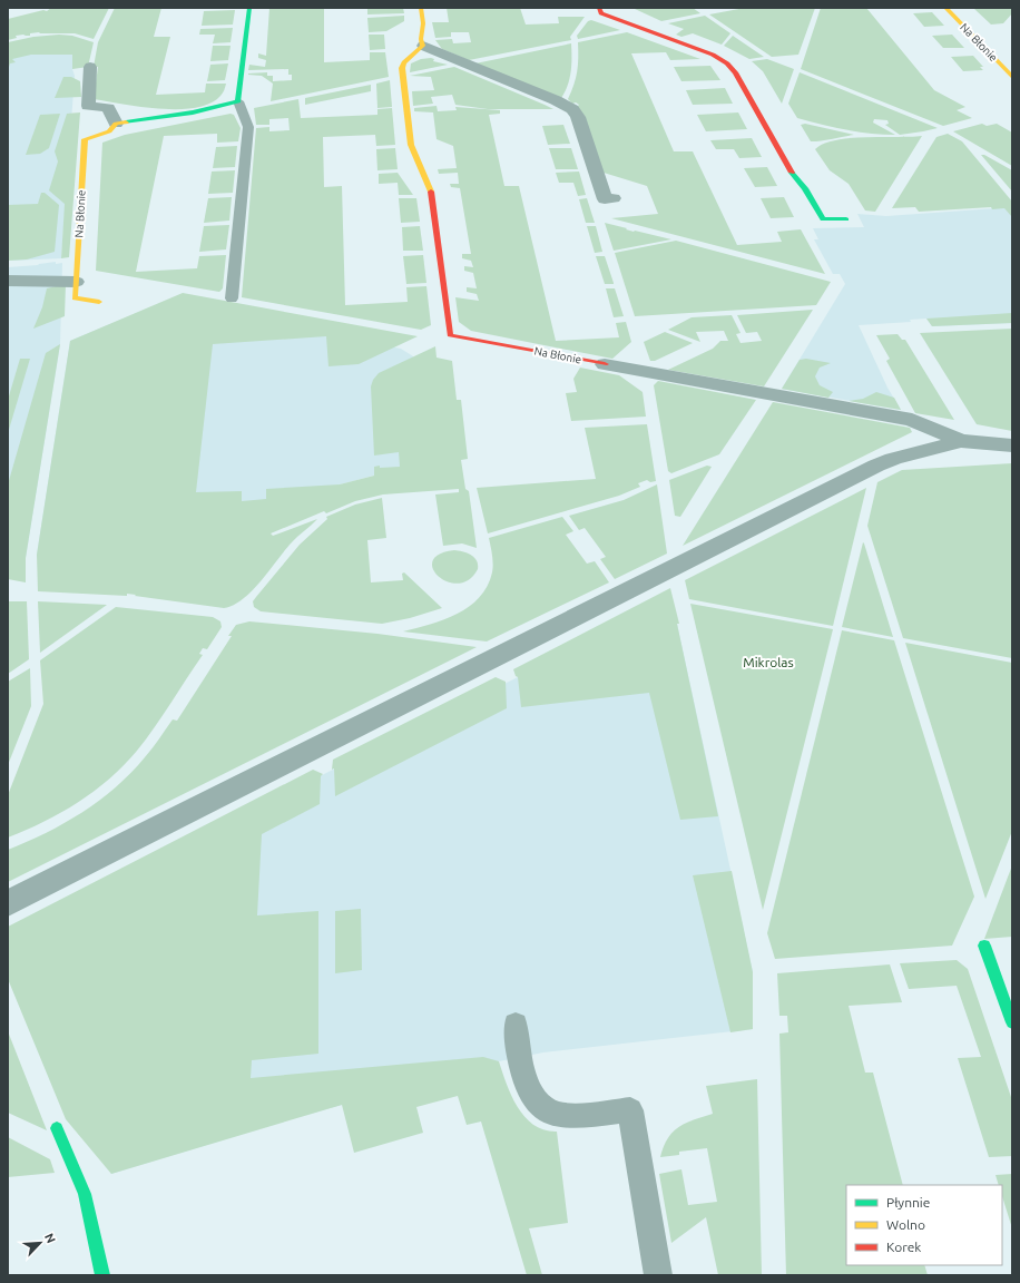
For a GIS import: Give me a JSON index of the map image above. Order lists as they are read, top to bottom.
{
  "streets": {
    "street": ["Na Błonie"]
  },
  "parks": ["Mikrolas"],
  "legend": ["Płynnie", "Wolno", "Korek"],
  "north": "top right"
}
